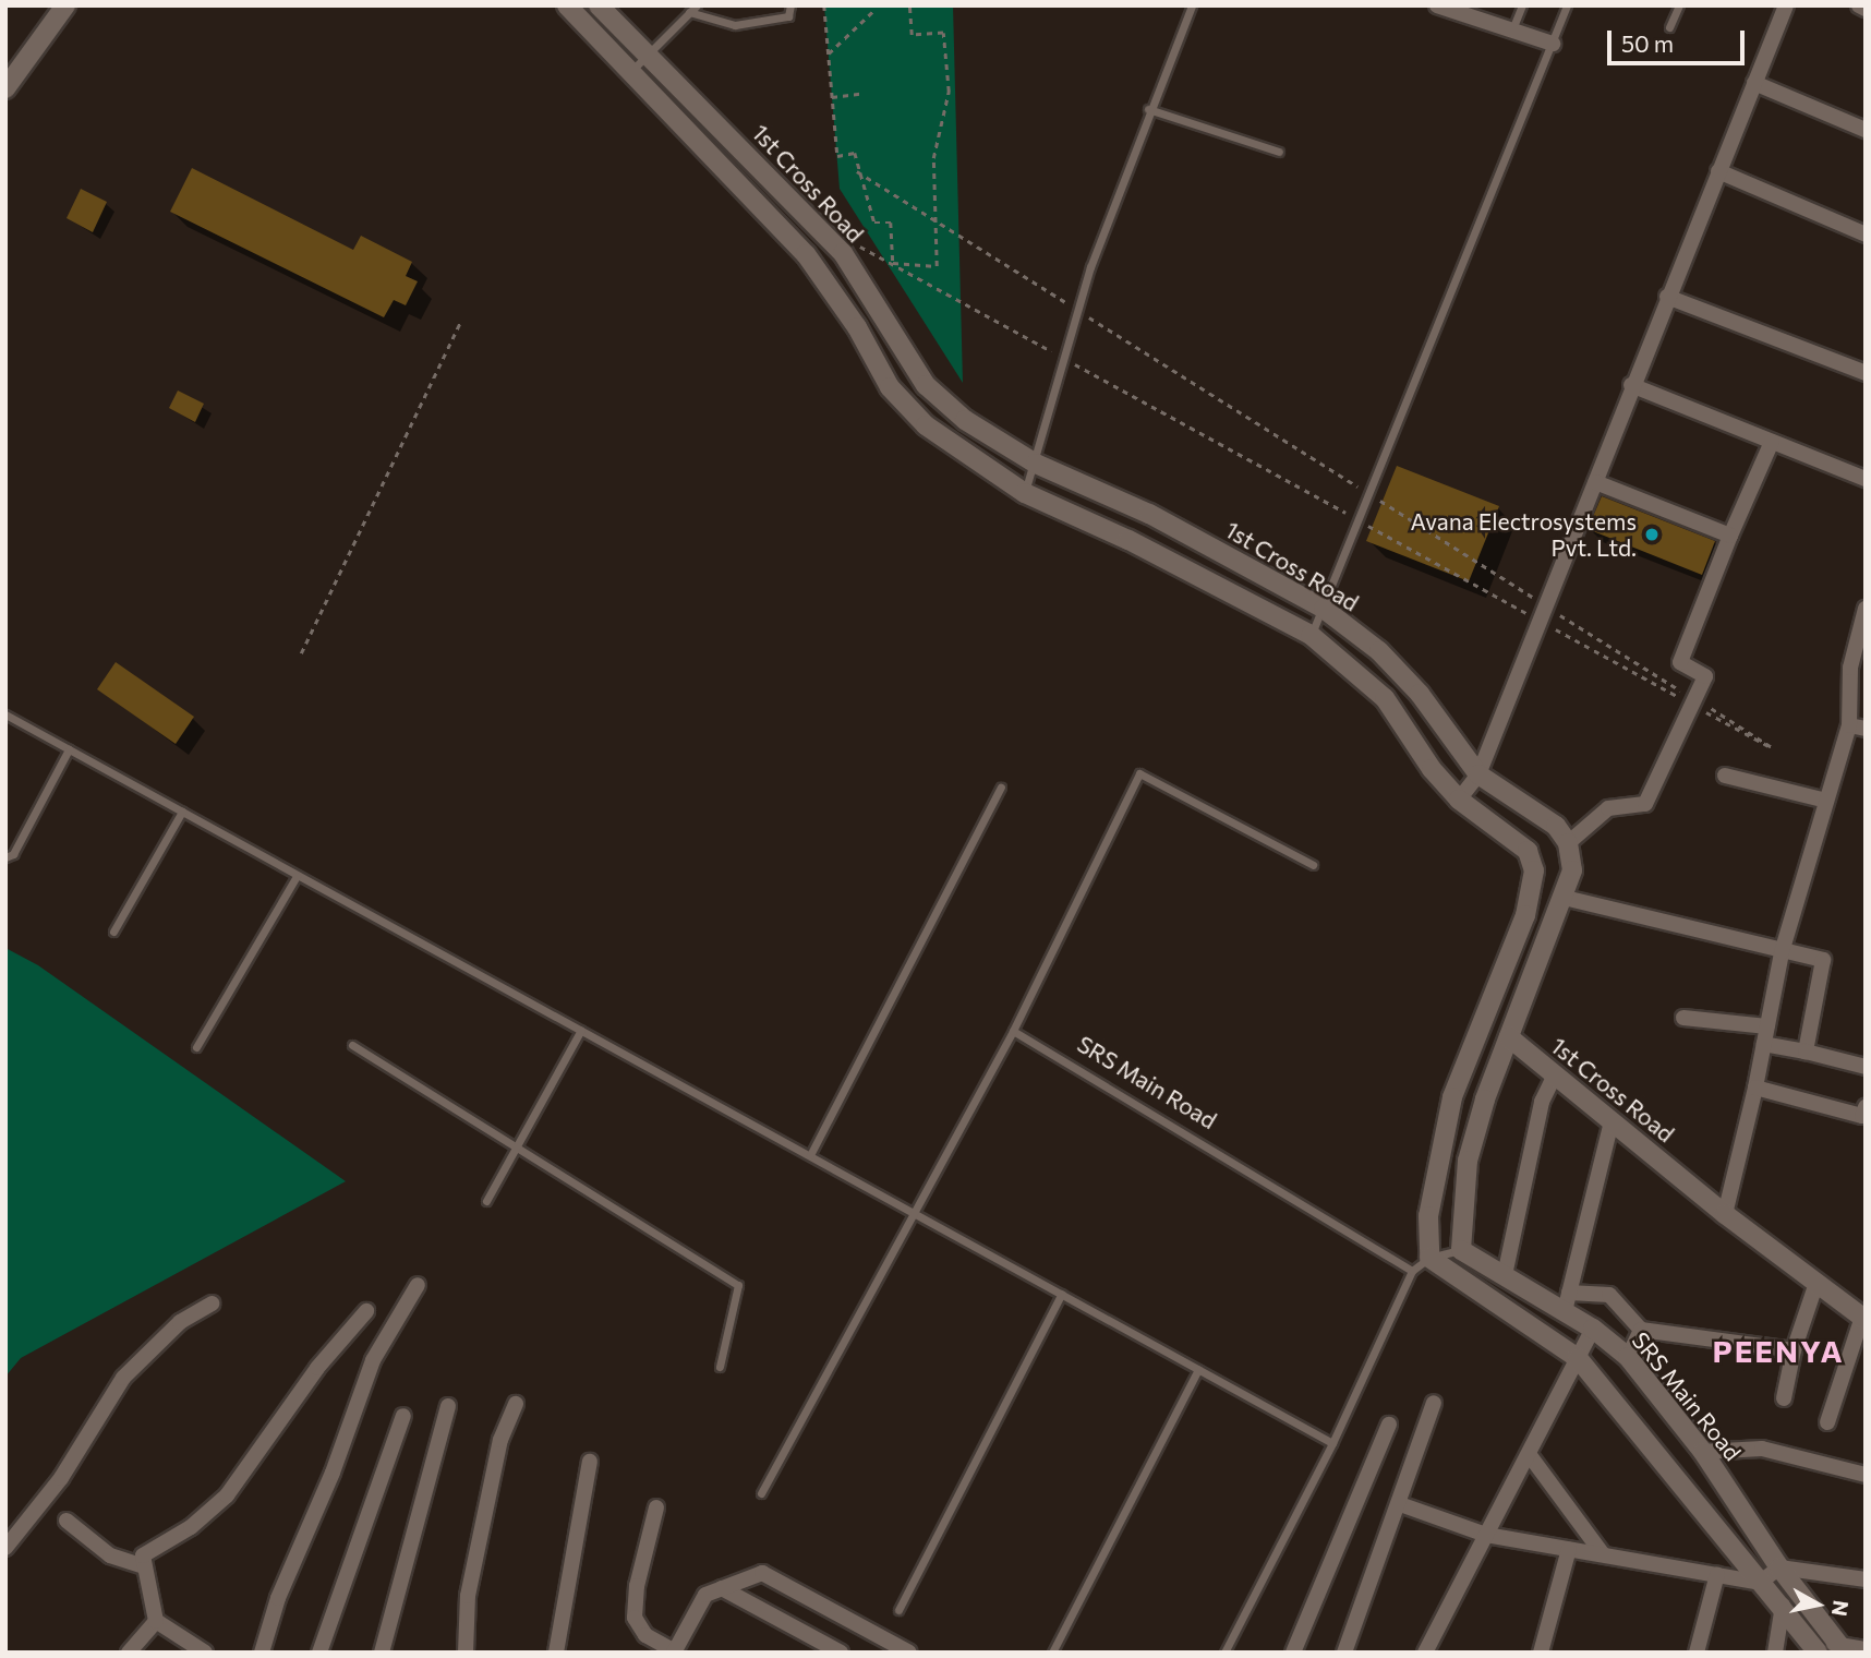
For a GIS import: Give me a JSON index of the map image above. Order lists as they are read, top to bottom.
{
  "streets": {
    "street": ["1st Cross Road", "SRS Main Road"]
  },
  "districts": ["PEENYA"],
  "places": ["Avana Electrosystems Pvt. Ltd."],
  "scale_bar": "50 m",
  "north": "right"
}
